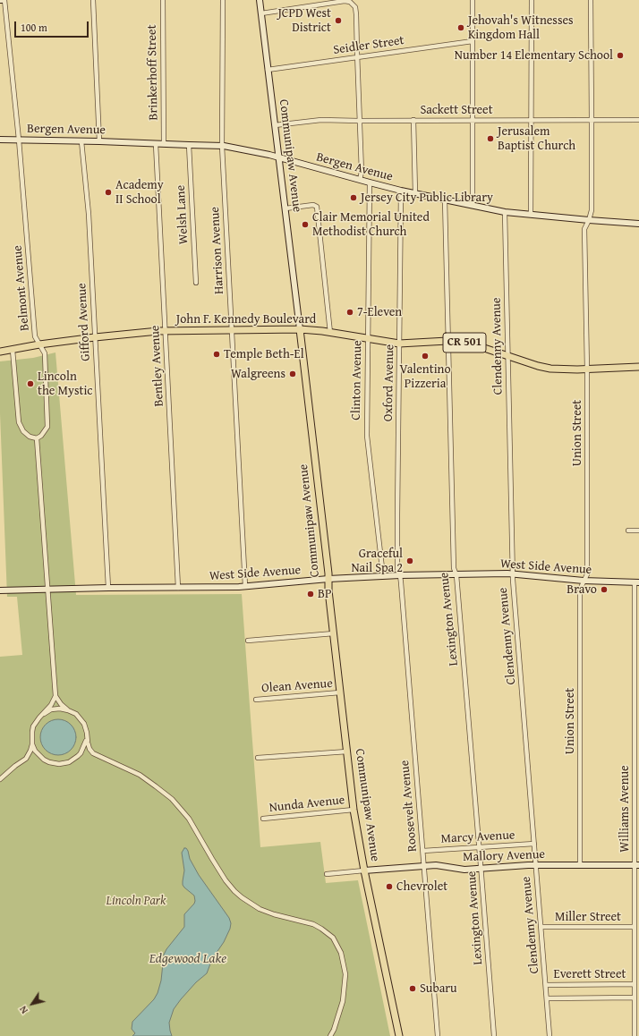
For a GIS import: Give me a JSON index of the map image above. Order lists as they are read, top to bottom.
{
  "streets": {
    "main road": [
      "Bergen Avenue",
      "Communipaw Avenue",
      "John F. Kennedy Boulevard",
      "CR 501",
      "West Side Avenue",
      "Mallory Avenue"
    ],
    "street": [
      "Seidler Street",
      "Brinkerhoff Street",
      "Sackett Street",
      "Welsh Lane",
      "Harrison Avenue",
      "Belmont Avenue",
      "Gifford Avenue",
      "Clendenny Avenue",
      "Bentley Avenue",
      "Clinton Avenue",
      "Oxford Avenue",
      "Union Street",
      "Lexington Avenue",
      "Olean Avenue",
      "Nunda Avenue",
      "Roosevelt Avenue",
      "Williams Avenue",
      "Marcy Avenue",
      "Miller Street",
      "Everett Street"
    ]
  },
  "crossings": [
    ["Seidler Street", "Communipaw Avenue"],
    ["Brinkerhoff Street", "Bergen Avenue"],
    ["Sackett Street", "Communipaw Avenue"],
    ["Sackett Street", "Union Street"],
    ["Bergen Avenue", "Communipaw Avenue"],
    ["Bergen Avenue", "Welsh Lane"],
    ["Bergen Avenue", "Harrison Avenue"],
    ["Bergen Avenue", "Belmont Avenue"],
    ["Bergen Avenue", "Gifford Avenue"],
    ["Bergen Avenue", "Clendenny Avenue"],
    ["Bergen Avenue", "Bentley Avenue"],
    ["Bergen Avenue", "Clinton Avenue"],
    ["Bergen Avenue", "Oxford Avenue"],
    ["Bergen Avenue", "Union Street"],
    ["Bergen Avenue", "Lexington Avenue"],
    ["Communipaw Avenue", "John F. Kennedy Boulevard"],
    ["Communipaw Avenue", "West Side Avenue"],
    ["Communipaw Avenue", "Olean Avenue"],
    ["Communipaw Avenue", "Nunda Avenue"],
    ["Communipaw Avenue", "Mallory Avenue"],
    ["Harrison Avenue", "John F. Kennedy Boulevard"],
    ["Harrison Avenue", "West Side Avenue"],
    ["Belmont Avenue", "John F. Kennedy Boulevard"],
    ["John F. Kennedy Boulevard", "Gifford Avenue"],
    ["John F. Kennedy Boulevard", "Clendenny Avenue"],
    ["John F. Kennedy Boulevard", "Bentley Avenue"],
    ["John F. Kennedy Boulevard", "Clinton Avenue"],
    ["John F. Kennedy Boulevard", "Oxford Avenue"],
    ["John F. Kennedy Boulevard", "Union Street"],
    ["John F. Kennedy Boulevard", "Lexington Avenue"],
    ["Gifford Avenue", "West Side Avenue"],
    ["Clendenny Avenue", "West Side Avenue"],
    ["Clendenny Avenue", "Marcy Avenue"],
    ["Clendenny Avenue", "Mallory Avenue"],
    ["Clendenny Avenue", "Miller Street"],
    ["Clendenny Avenue", "Everett Street"],
    ["Bentley Avenue", "West Side Avenue"],
    ["Clinton Avenue", "West Side Avenue"],
    ["Oxford Avenue", "West Side Avenue"],
    ["Oxford Avenue", "Roosevelt Avenue"],
    ["Union Street", "West Side Avenue"],
    ["Union Street", "Mallory Avenue"],
    ["West Side Avenue", "Lexington Avenue"],
    ["West Side Avenue", "Roosevelt Avenue"],
    ["West Side Avenue", "Williams Avenue"],
    ["Lexington Avenue", "Marcy Avenue"],
    ["Lexington Avenue", "Mallory Avenue"],
    ["Roosevelt Avenue", "Marcy Avenue"],
    ["Roosevelt Avenue", "Mallory Avenue"],
    ["Williams Avenue", "Mallory Avenue"],
    ["Williams Avenue", "Miller Street"],
    ["Williams Avenue", "Everett Street"]
  ],
  "water": ["Edgewood Lake"],
  "parks": ["Lincoln Park"],
  "places": [
    "JCPD West District",
    "Jehovah's Witnesses Kingdom Hall",
    "Number 14 Elementary School",
    "Jerusalem Baptist Church",
    "Academy II School",
    "Jersey City Public Library",
    "Clair Memorial United Methodist Church",
    "7-Eleven",
    "Temple Beth-El",
    "Valentino Pizzeria",
    "Walgreens",
    "Lincoln the Mystic",
    "Graceful Nail Spa 2",
    "Bravo",
    "BP",
    "Chevrolet",
    "Subaru"
  ],
  "scale_bar": "100 m",
  "north": "bottom left"
}
